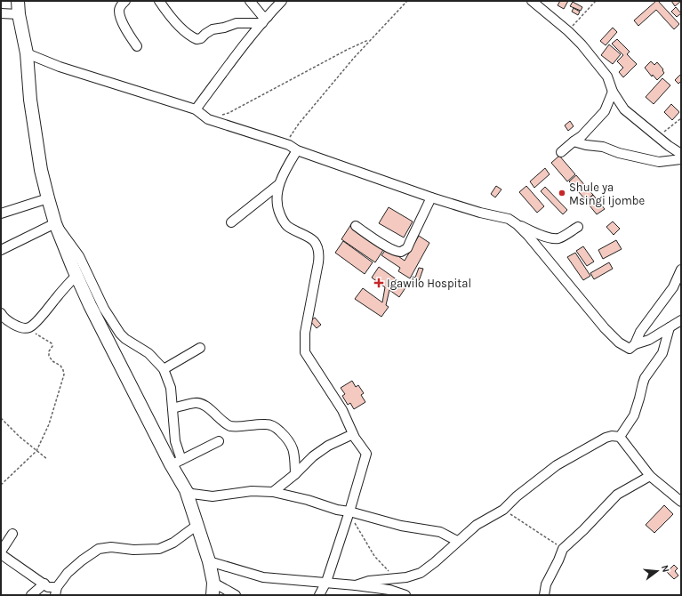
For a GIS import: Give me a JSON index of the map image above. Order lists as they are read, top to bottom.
{
  "places": {
    "other": ["Shule ya Msingi Ijombe"],
    "health": ["Igawilo Hospital"]
  },
  "north": "right"
}
